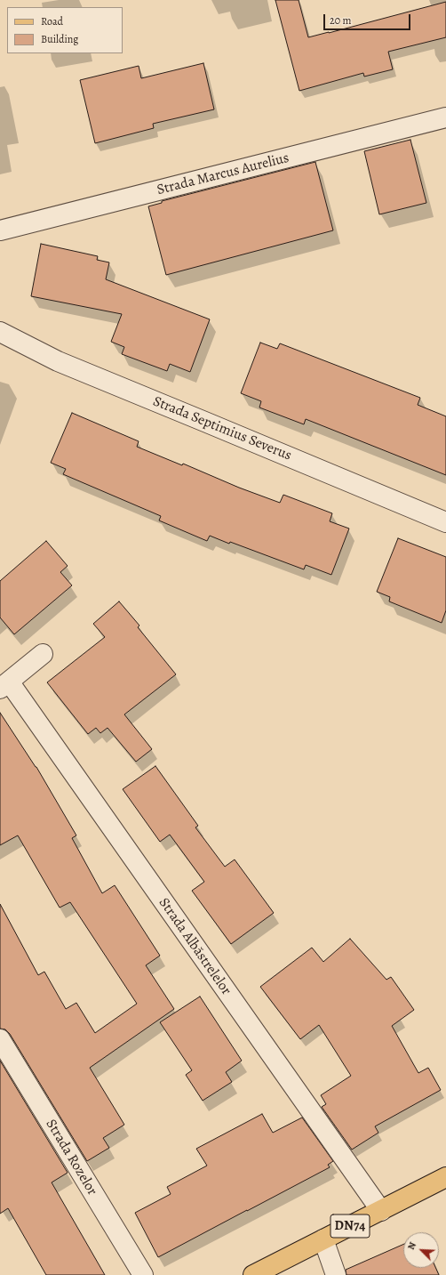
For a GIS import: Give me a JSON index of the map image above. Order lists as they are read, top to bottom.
{
  "streets": {
    "main road": ["DN74"],
    "street": [
      "Strada Marcus Aurelius",
      "Strada Septimius Severus",
      "Strada Albăstrelelor",
      "Strada Rozelor"
    ]
  },
  "crossings": [
    ["Strada Albăstrelelor", "DN74"]
  ],
  "legend": ["Road", "Building"],
  "scale_bar": "20 m",
  "north": "top left"
}
